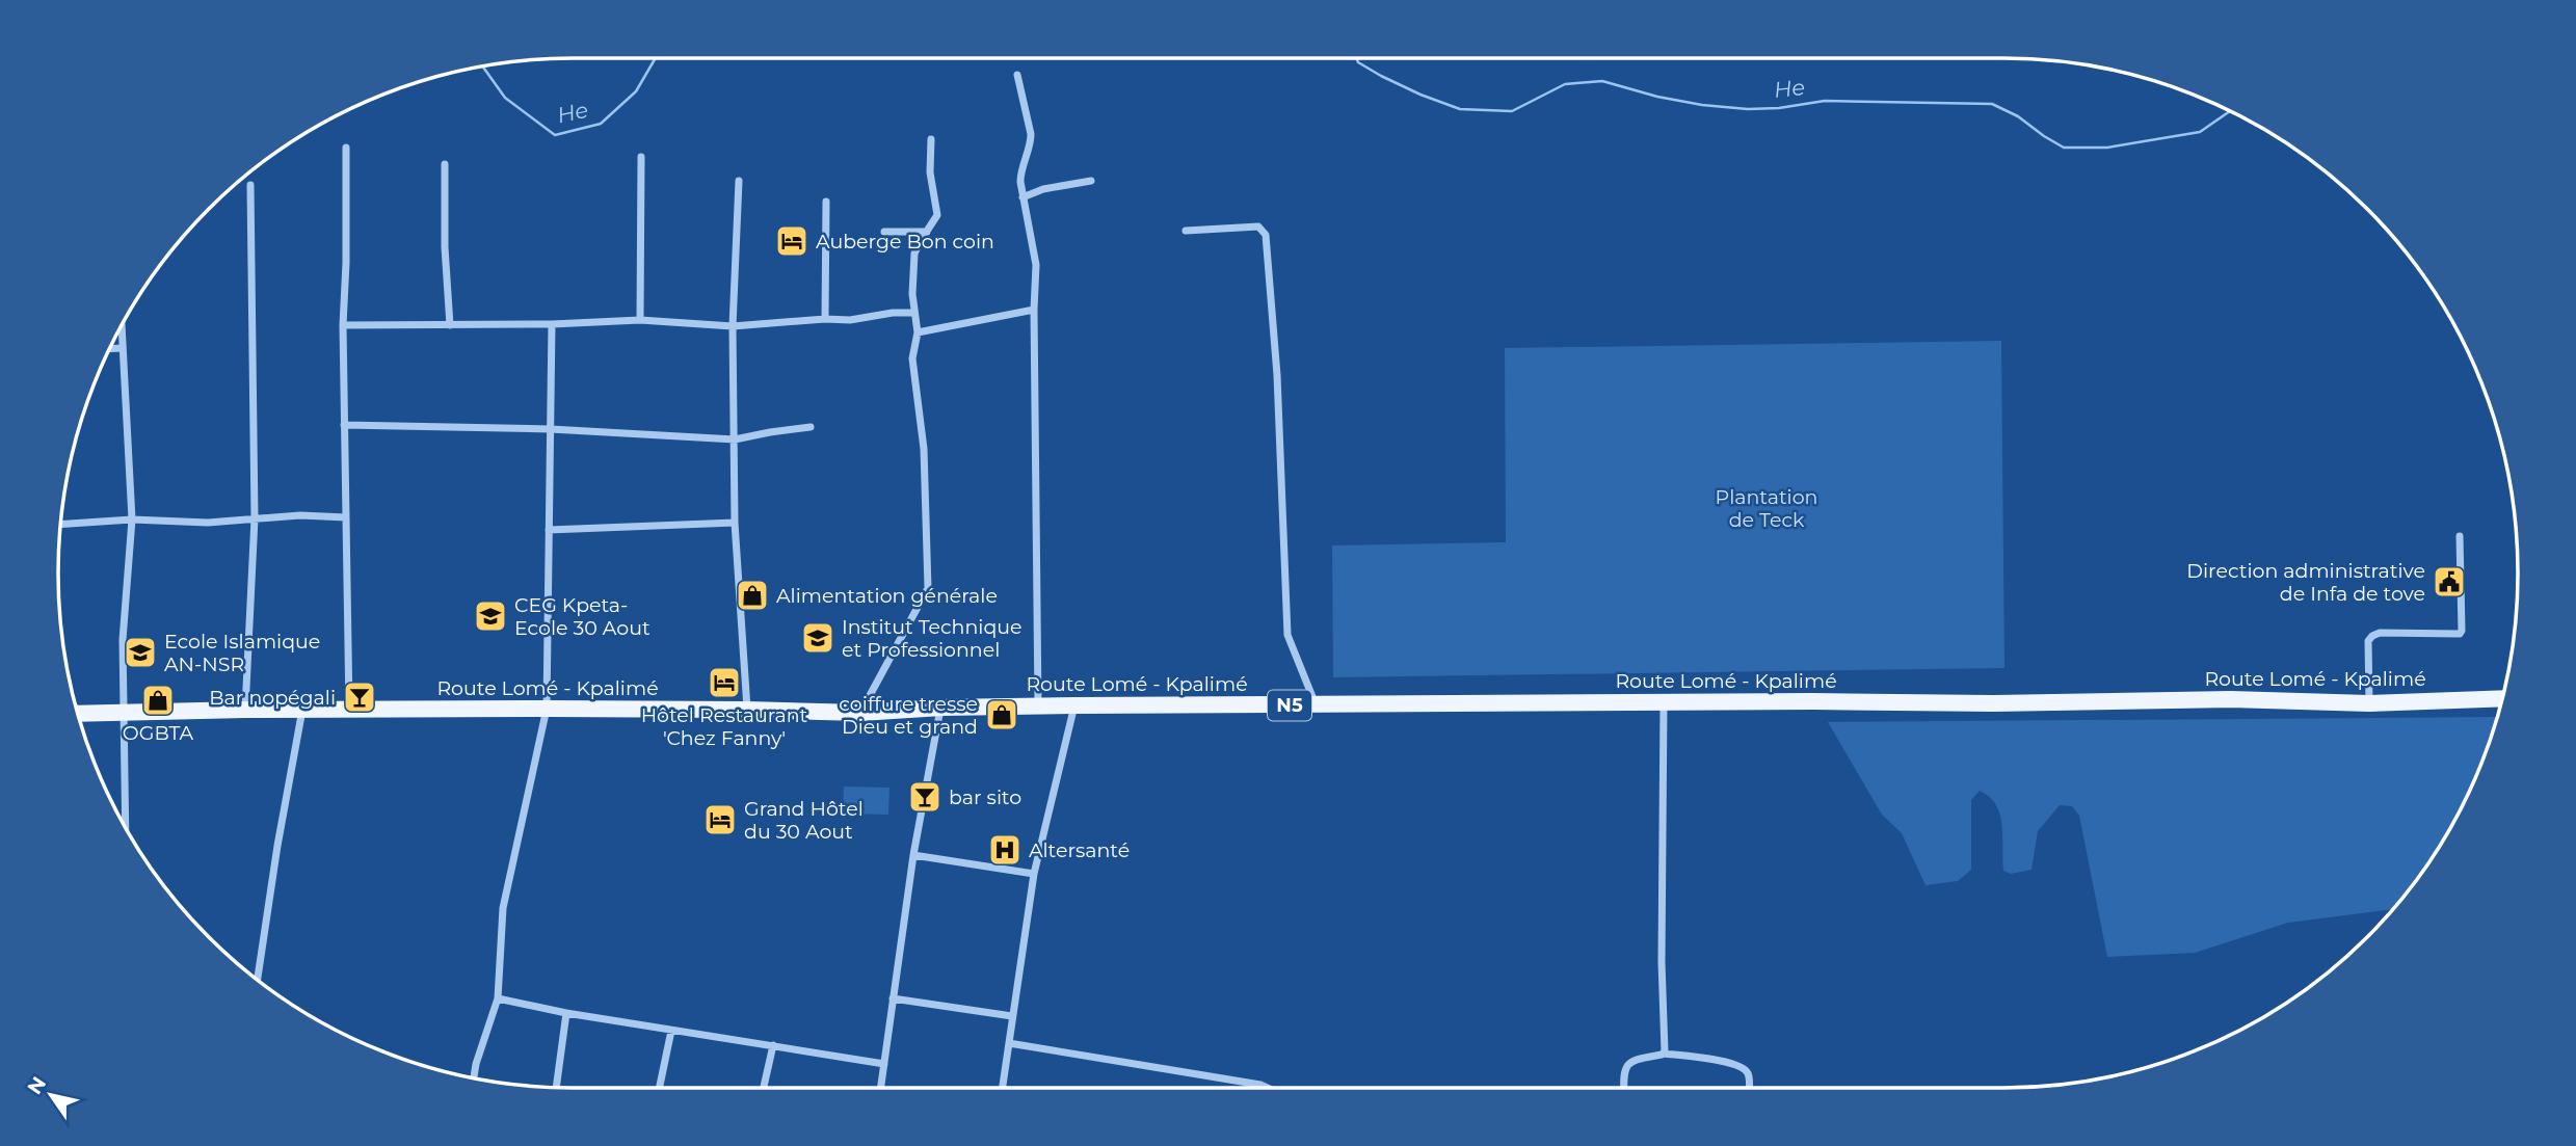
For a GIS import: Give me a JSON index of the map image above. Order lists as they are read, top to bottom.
{
  "streets": {
    "main road": ["Route Lomé - Kpalimé", "N5"]
  },
  "water": ["He"],
  "parks": ["Plantation de Teck"],
  "places": {
    "hotel": ["Auberge Bon coin", "Hôtel Restaurant 'Chez Fanny'", "Grand Hôtel du 30 Aout"],
    "public building": ["Direction administrative de Infa de tove"],
    "shop": ["Alimentation générale", "OGBTA", "coiffure tresse Dieu et grand"],
    "school or university": ["CEG Kpeta- Ecole 30 Aout", "Institut Technique et Professionnel", "Ecole Islamique AN-NSR"],
    "bar": ["Bar nopégali", "bar sito"],
    "hospital": ["Altersanté"]
  },
  "north": "top left"
}
